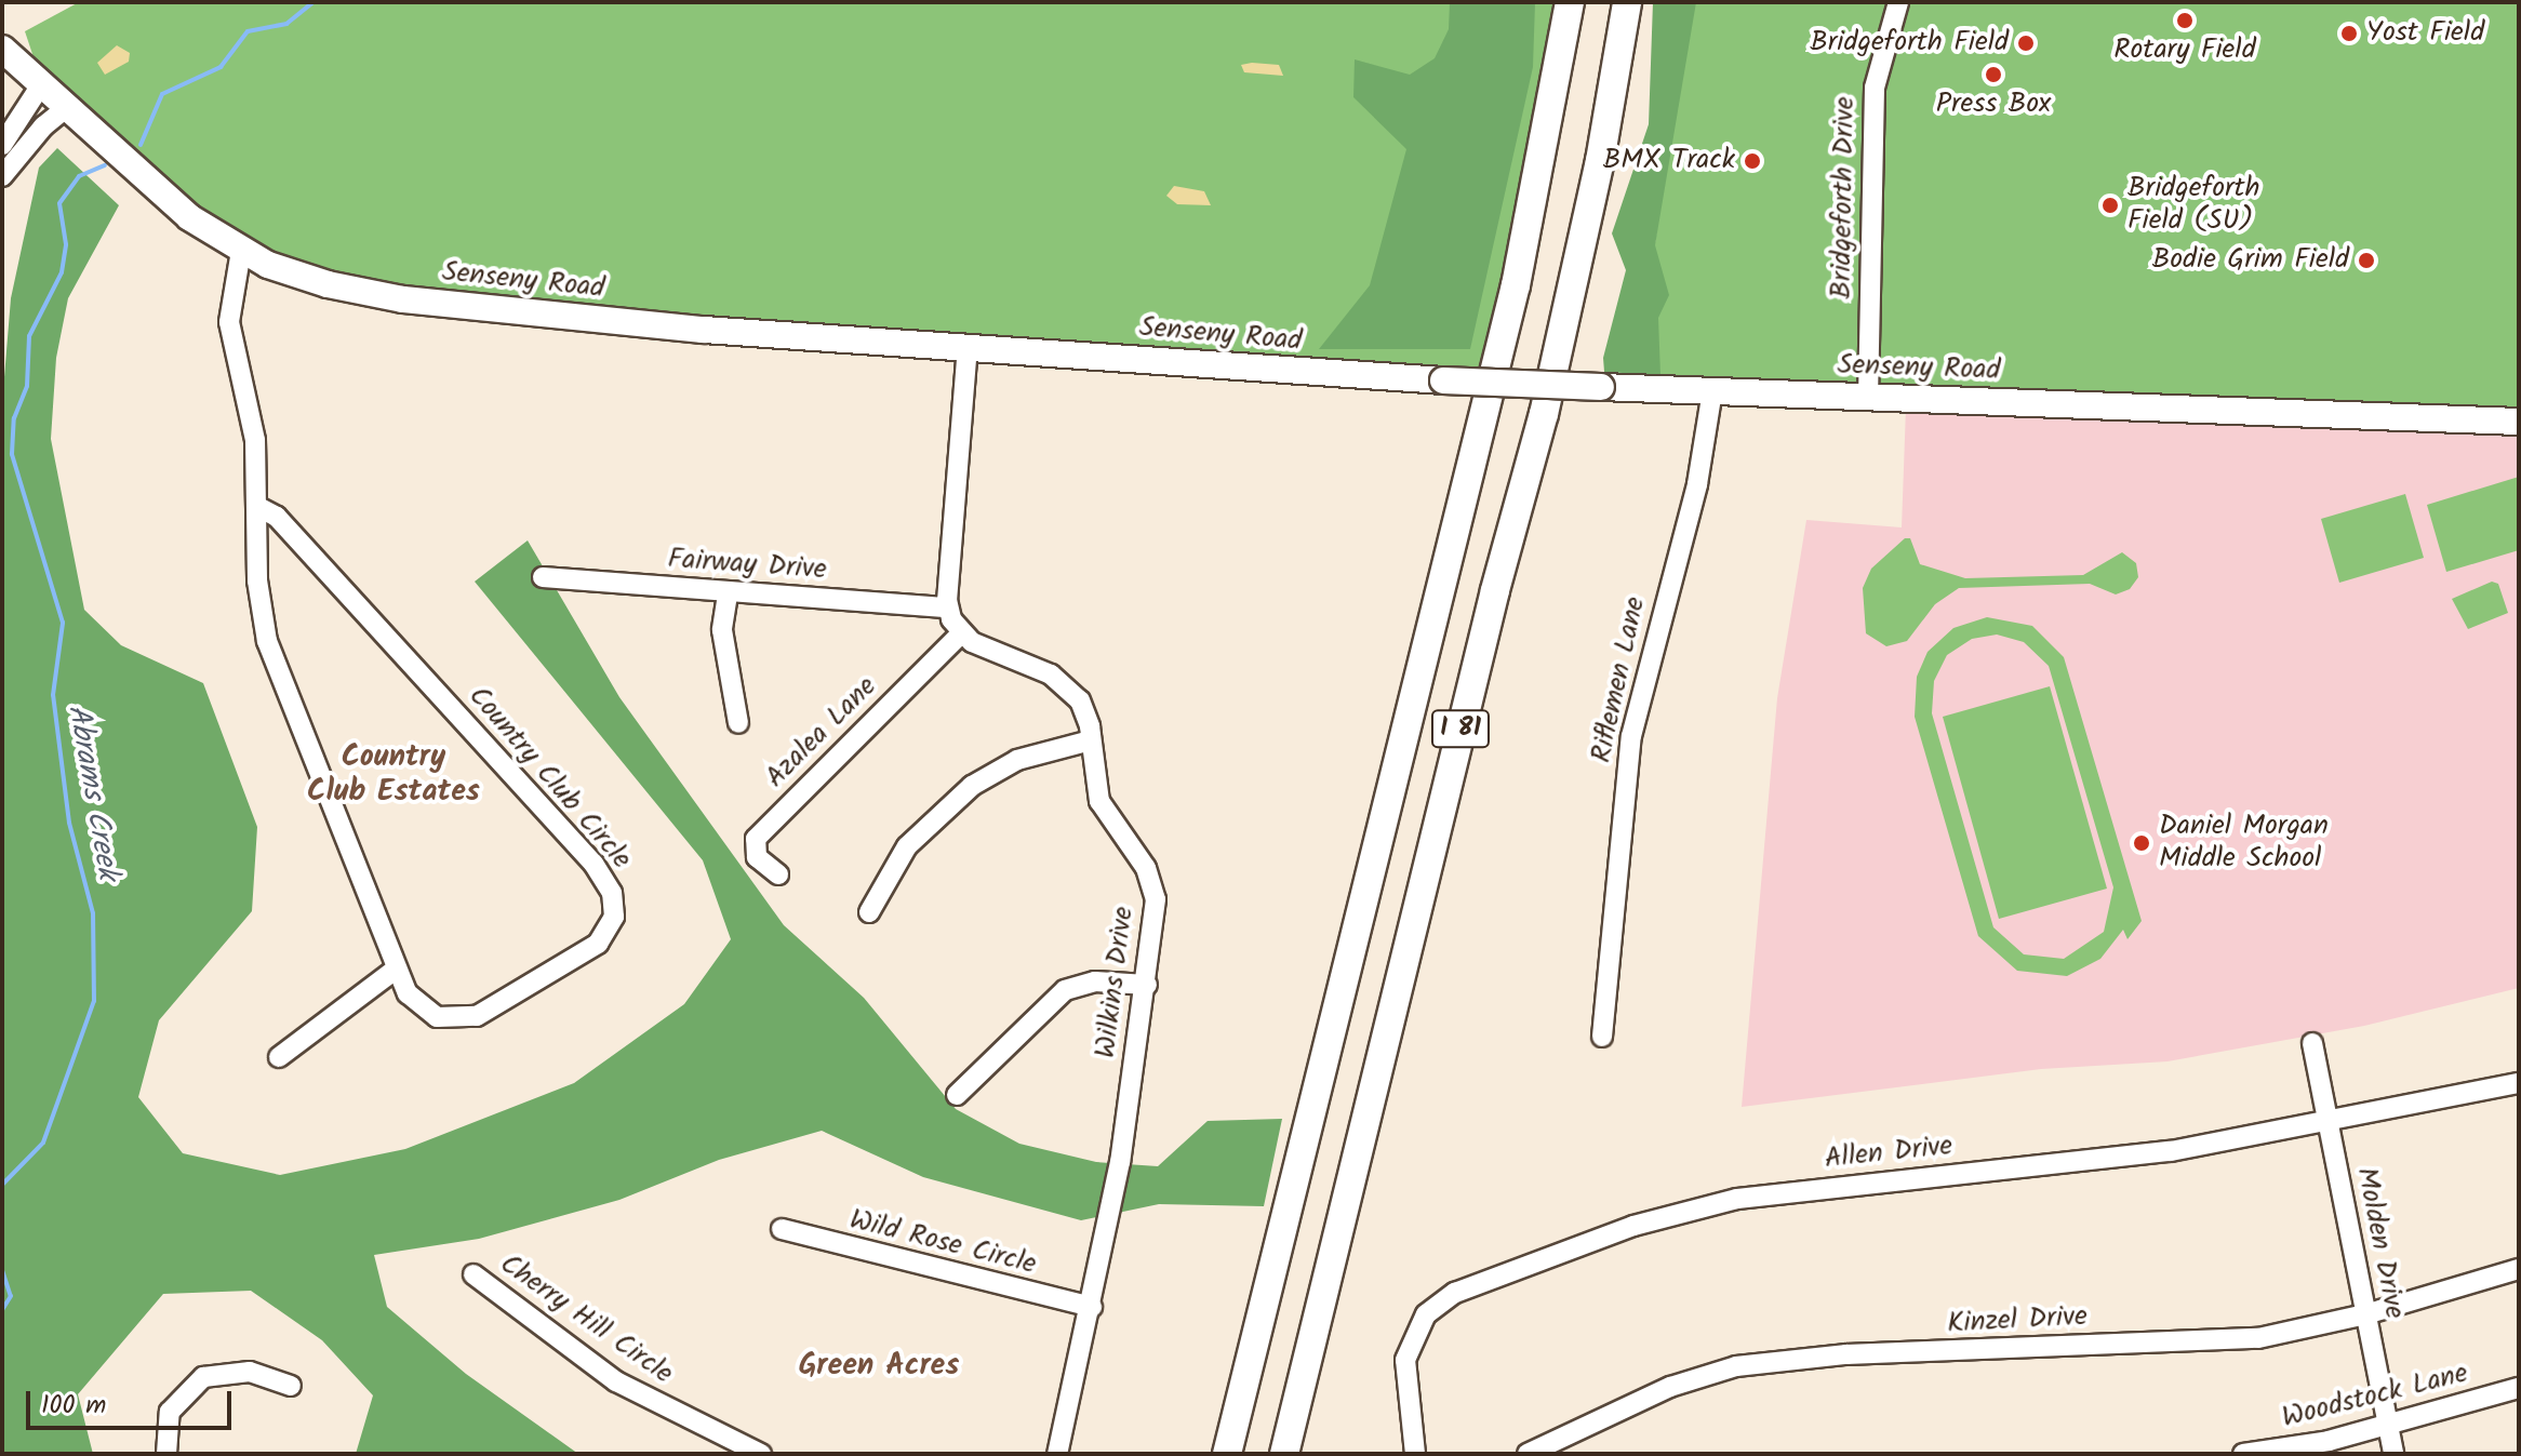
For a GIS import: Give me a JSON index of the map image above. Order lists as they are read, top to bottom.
{
  "streets": {
    "highway": ["I 81"],
    "main road": ["Senseny Road"],
    "street": [
      "Bridgeforth Drive",
      "Fairway Drive",
      "Riflemen Lane",
      "Azalea Lane",
      "Country Club Circle",
      "Wilkins Drive",
      "Allen Drive",
      "Wild Rose Circle",
      "Molden Drive",
      "Cherry Hill Circle",
      "Kinzel Drive",
      "Woodstock Lane"
    ]
  },
  "crossings": [
    ["Bridgeforth Drive", "Senseny Road"],
    ["Senseny Road", "Riflemen Lane"],
    ["Senseny Road", "Country Club Circle"],
    ["Azalea Lane", "Wilkins Drive"],
    ["Wilkins Drive", "Wild Rose Circle"],
    ["Allen Drive", "Molden Drive"],
    ["Molden Drive", "Kinzel Drive"],
    ["Molden Drive", "Woodstock Lane"]
  ],
  "districts": ["Country Club Estates", "Green Acres"],
  "water": ["Abrams Creek"],
  "places": [
    "Rotary Field",
    "Yost Field",
    "Bridgeforth Field",
    "Press Box",
    "BMX Track",
    "Bridgeforth Field (SU)",
    "Bodie Grim Field",
    "Daniel Morgan Middle School"
  ],
  "scale_bar": "100 m"
}
